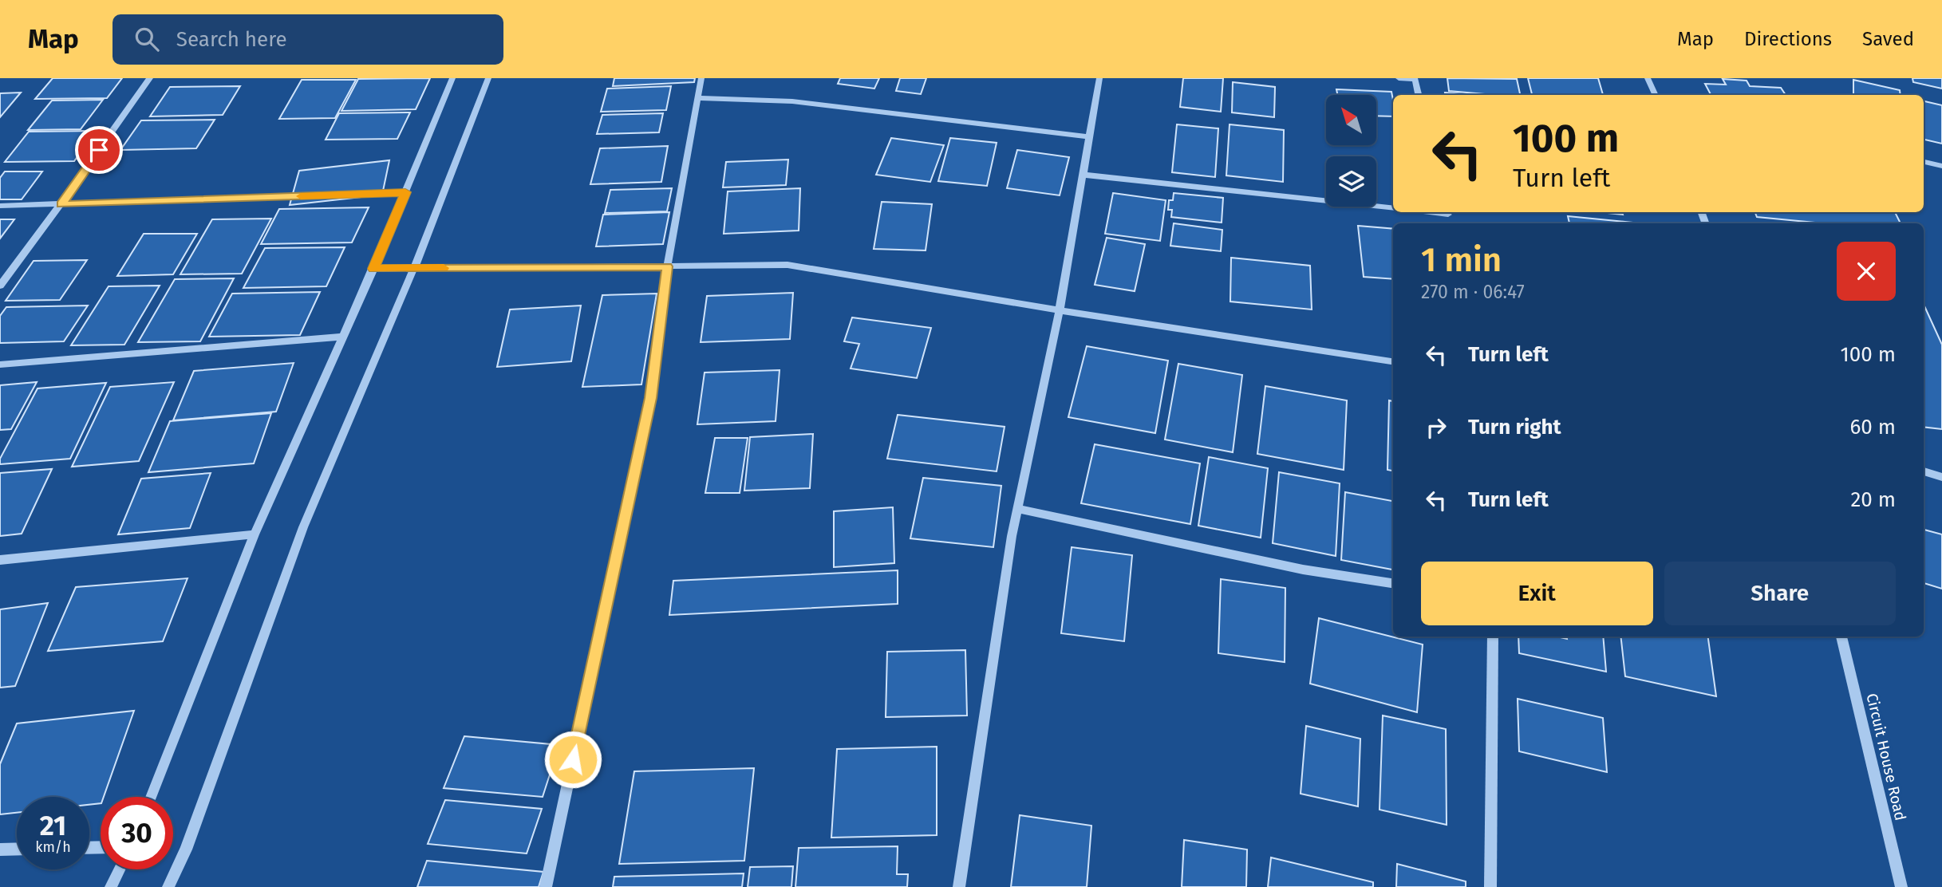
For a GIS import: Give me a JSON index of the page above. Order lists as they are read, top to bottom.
{
  "streets": {
    "street": ["Circuit House Road"]
  },
  "north": "top left",
  "page": {
    "header": "Map",
    "search": "Search here",
    "nav": ["Map", "Directions", "Saved"],
    "turn": ["100 m", "Turn left"],
    "heading": ["1 min", "270 m · 06:47"],
    "list": [
      {
        "name": "Turn left",
        "value": "100 m"
      },
      {
        "name": "Turn right",
        "value": "60 m"
      },
      {
        "name": "Turn left",
        "value": "20 m"
      }
    ],
    "buttons": ["Exit", "Share"],
    "speed": "21 km/h",
    "limit": "30"
  }
}
